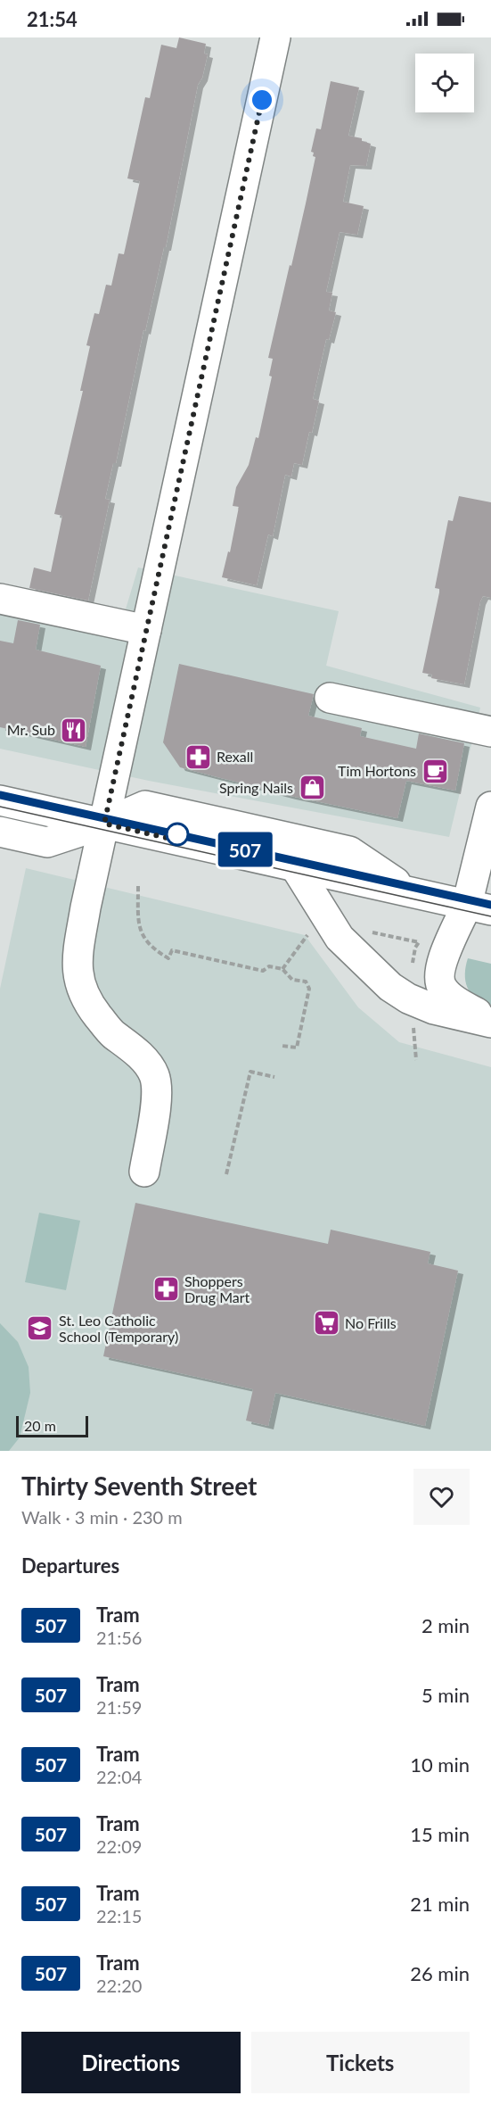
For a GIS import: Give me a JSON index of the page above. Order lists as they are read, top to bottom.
{
  "places": {
    "restaurant": ["Mr. Sub"],
    "pharmacy": ["Rexall", "Shoppers Drug Mart"],
    "cafe": ["Tim Hortons"],
    "shop": ["Spring Nails"],
    "supermarket": ["No Frills"],
    "school or university": ["St. Leo Catholic School (Temporary)"]
  },
  "lines": ["tram line 507"],
  "scale_bar": "20 m",
  "page": {
    "status": "21:54",
    "on_map": "507",
    "scale": "20 m",
    "heading": [
      ["Thirty Seventh Street", "Walk · 3 min · 230 m"],
      "Departures"
    ],
    "list": [
      {
        "mark": "507",
        "name": "Tram",
        "note": "21:56",
        "value": "2 min"
      },
      {
        "mark": "507",
        "name": "Tram",
        "note": "21:59",
        "value": "5 min"
      },
      {
        "mark": "507",
        "name": "Tram",
        "note": "22:04",
        "value": "10 min"
      },
      {
        "mark": "507",
        "name": "Tram",
        "note": "22:09",
        "value": "15 min"
      },
      {
        "mark": "507",
        "name": "Tram",
        "note": "22:15",
        "value": "21 min"
      },
      {
        "mark": "507",
        "name": "Tram",
        "note": "22:20",
        "value": "26 min"
      }
    ],
    "buttons": ["Directions", "Tickets"]
  }
}
